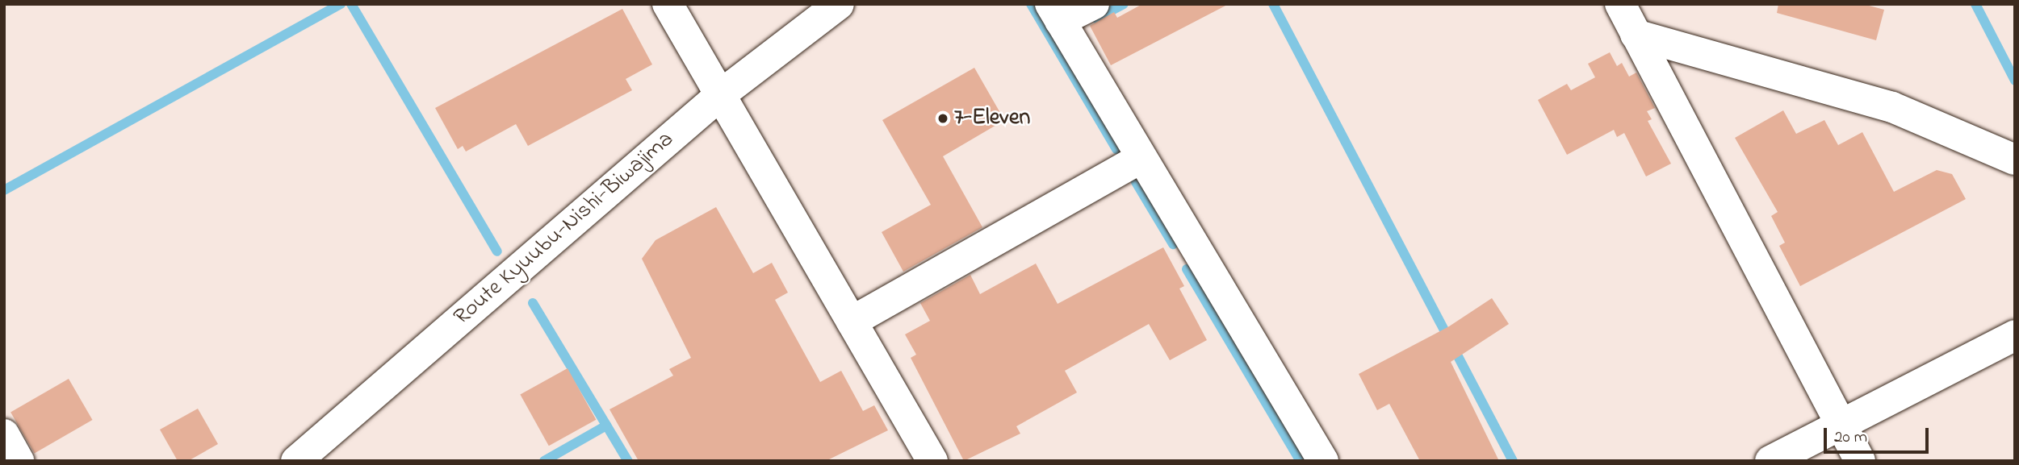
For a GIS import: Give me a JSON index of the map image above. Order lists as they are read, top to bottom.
{
  "streets": {
    "street": ["Route Kyuubu-Nishi-Biwajima"]
  },
  "places": ["7-Eleven"],
  "scale_bar": "20 m"
}
